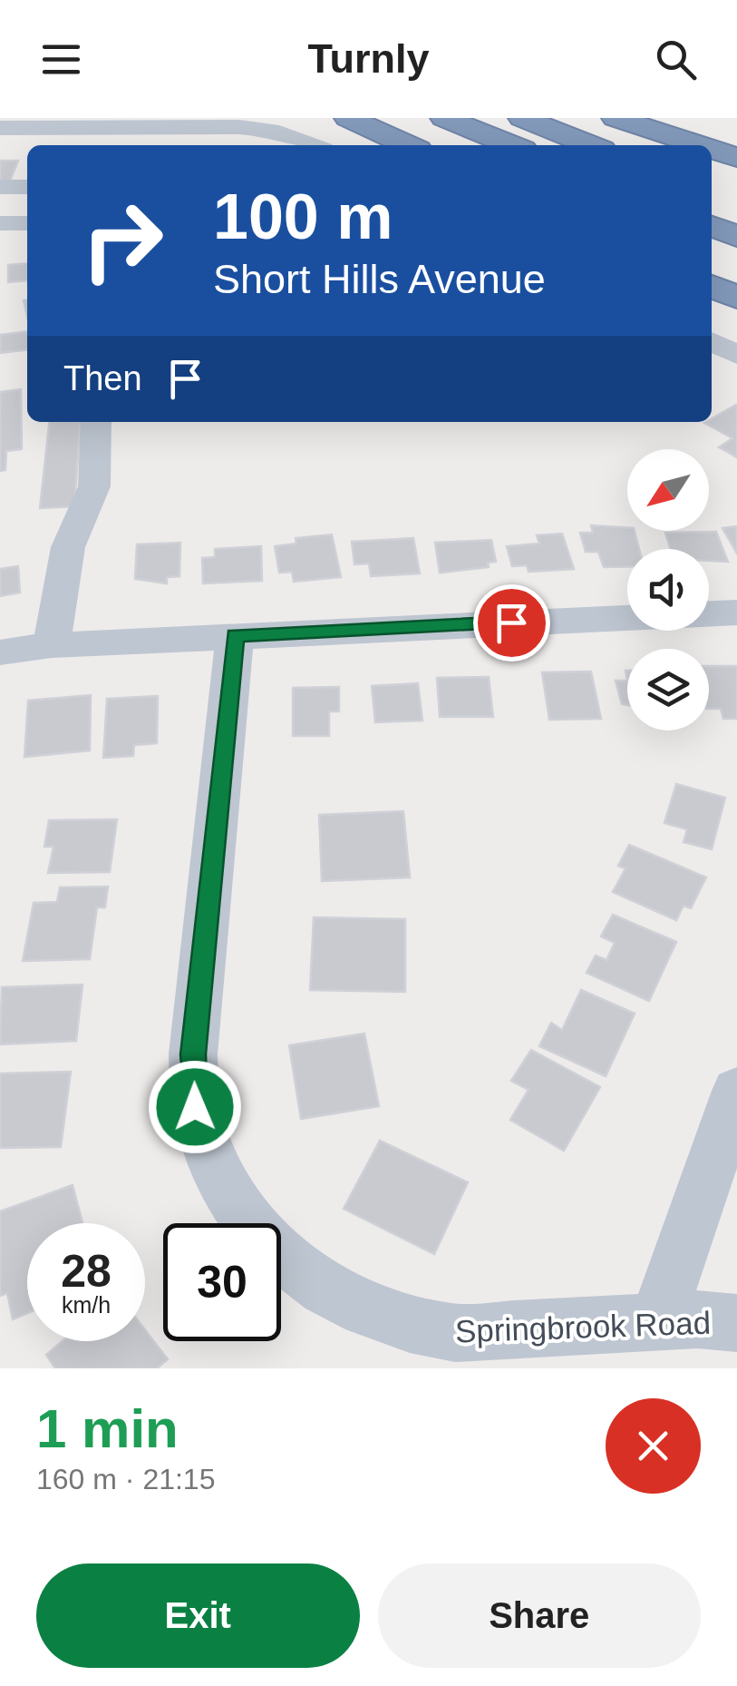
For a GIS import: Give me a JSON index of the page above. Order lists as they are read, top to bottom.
{
  "streets": {
    "street": ["Springbrook Road"]
  },
  "north": "bottom left",
  "page": {
    "header": "Turnly",
    "turn": ["100 m", "Short Hills Avenue"],
    "then": "Then",
    "speed": "28 km/h",
    "limit": "30",
    "heading": ["1 min", "160 m · 21:15"],
    "buttons": ["Exit", "Share"]
  }
}
